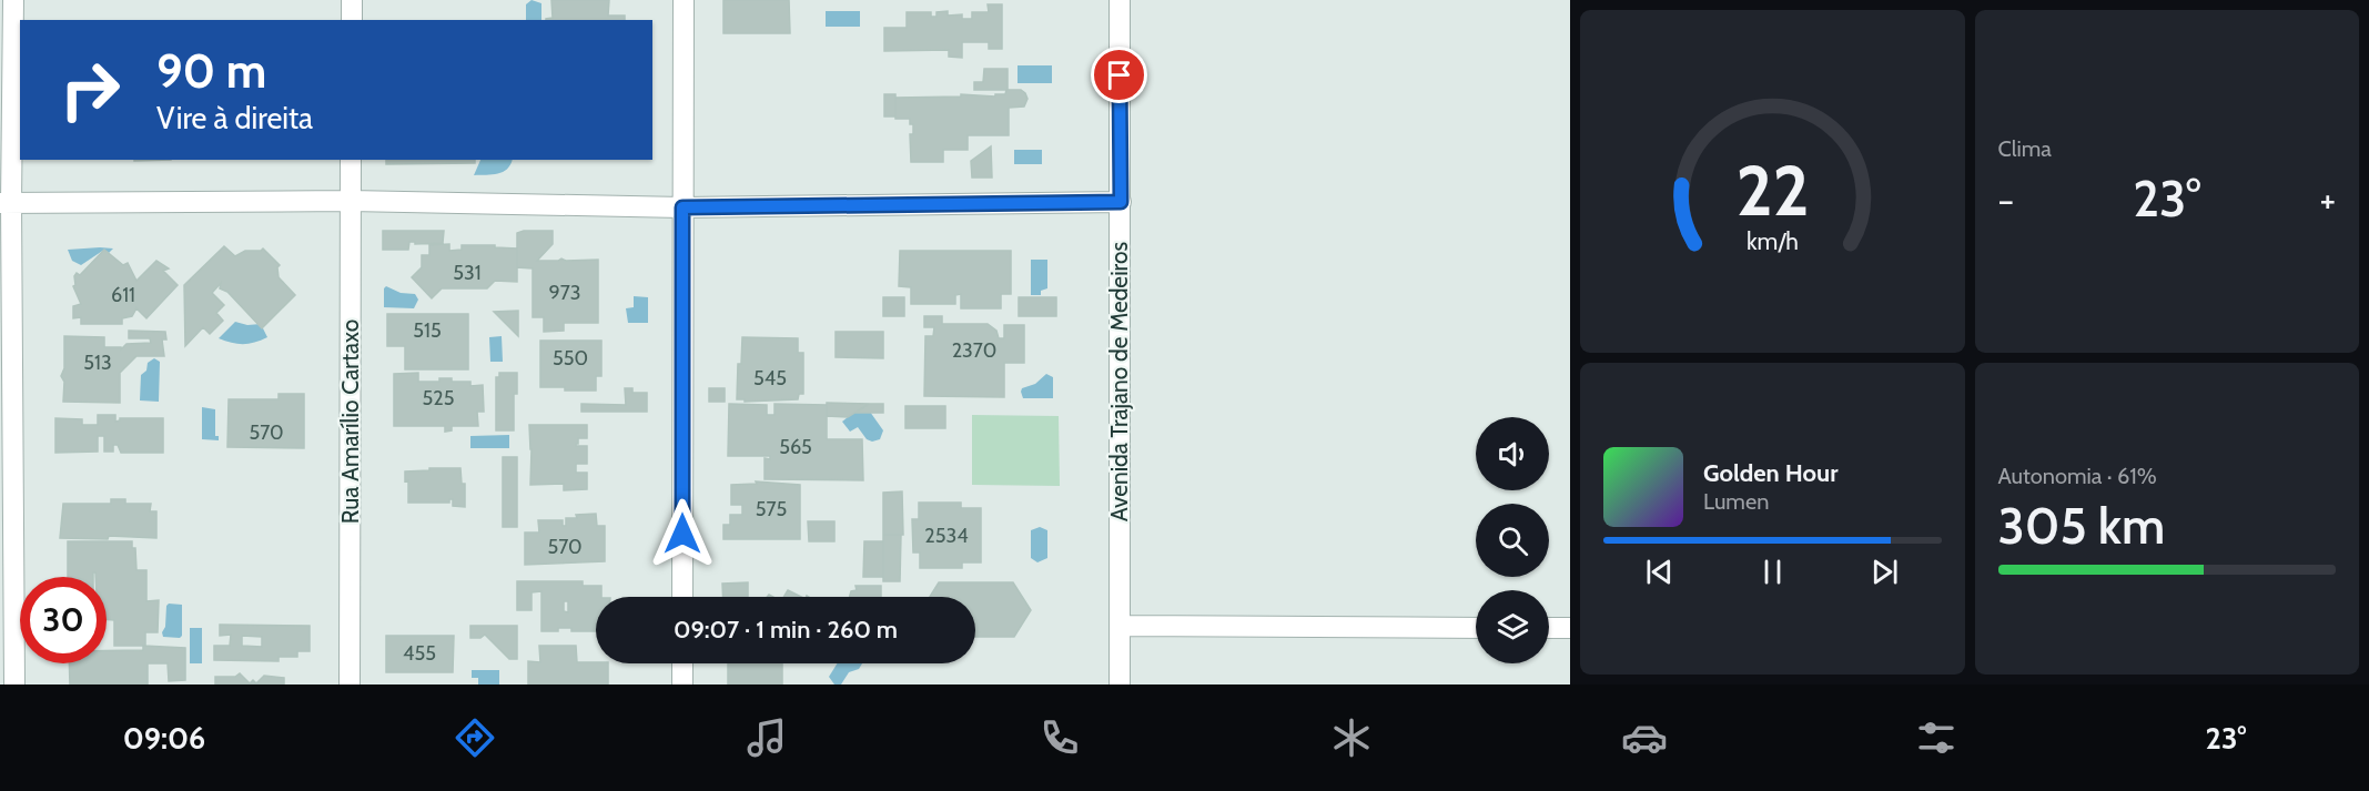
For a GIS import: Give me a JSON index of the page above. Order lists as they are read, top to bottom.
{
  "streets": {
    "street": ["Avenida Trajano de Medeiros", "Rua Amarílio Cartaxo"]
  },
  "house_numbers": [
    "531",
    "973",
    "611",
    "515",
    "2370",
    "550",
    "513",
    "545",
    "525",
    "570",
    "565",
    "575",
    "2534",
    "570",
    "455"
  ],
  "page": {
    "tile": [
      "Clima",
      ["Autonomia · 61%", "305 km"]
    ],
    "turn": ["90 m", "Vire à direita"],
    "heat": ["−", "23°", "+"],
    "song": ["Golden Hour", "Lumen"],
    "limit": "30",
    "trip": "09:07 · 1 min · 260 m",
    "tabs": ["09:06", "23°"],
    "gauge": ["22", "km/h"]
  }
}
